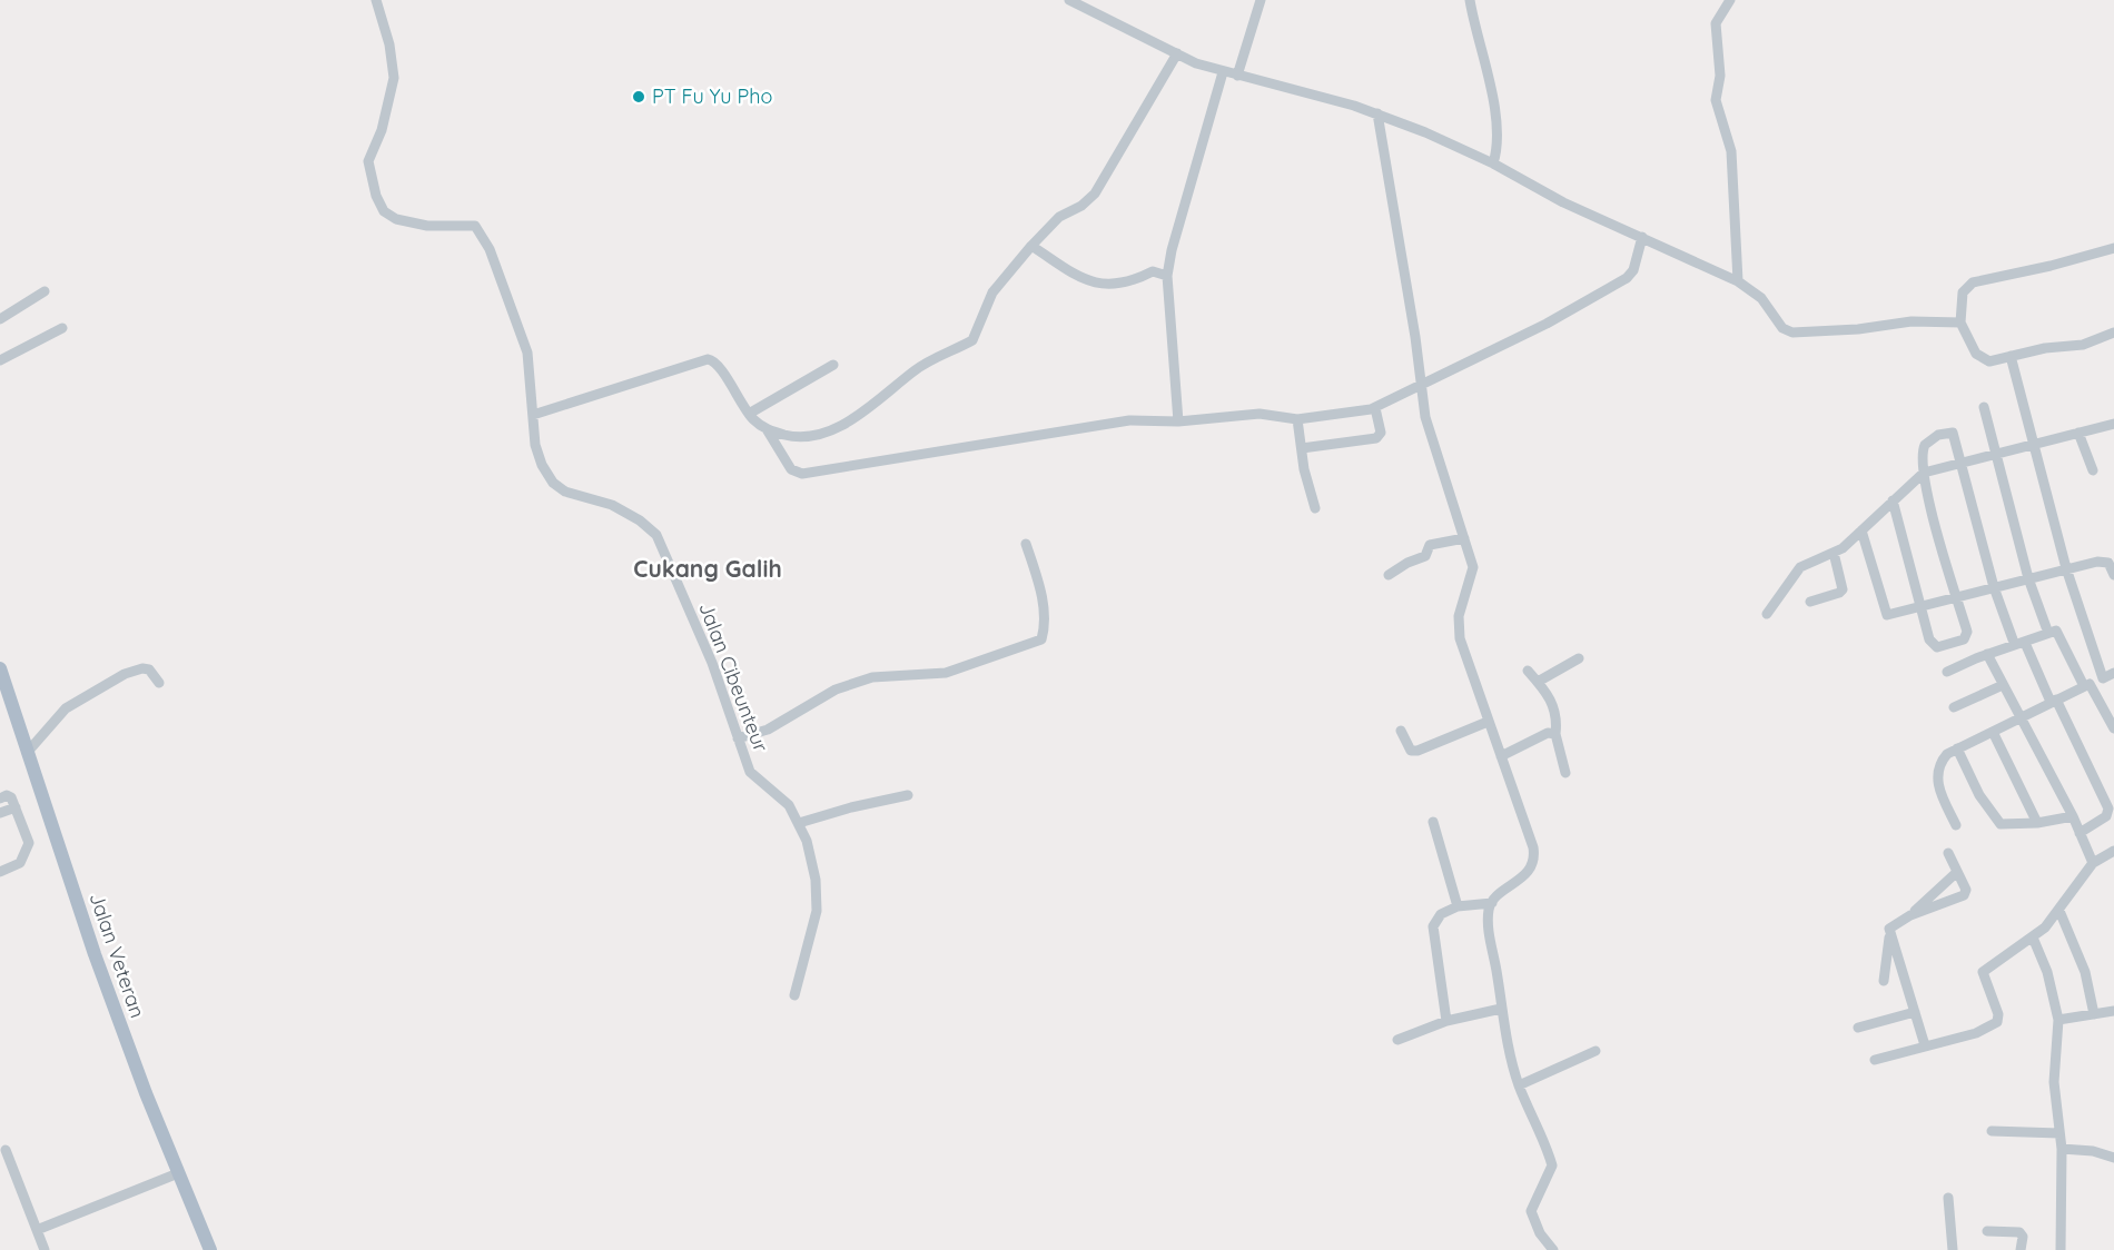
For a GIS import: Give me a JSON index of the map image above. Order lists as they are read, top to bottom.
{
  "streets": {
    "main road": ["Jalan Veteran"],
    "street": ["Jalan Cibeunteur"]
  },
  "districts": ["Cukang Galih"],
  "places": ["PT Fu Yu Pho"]
}
